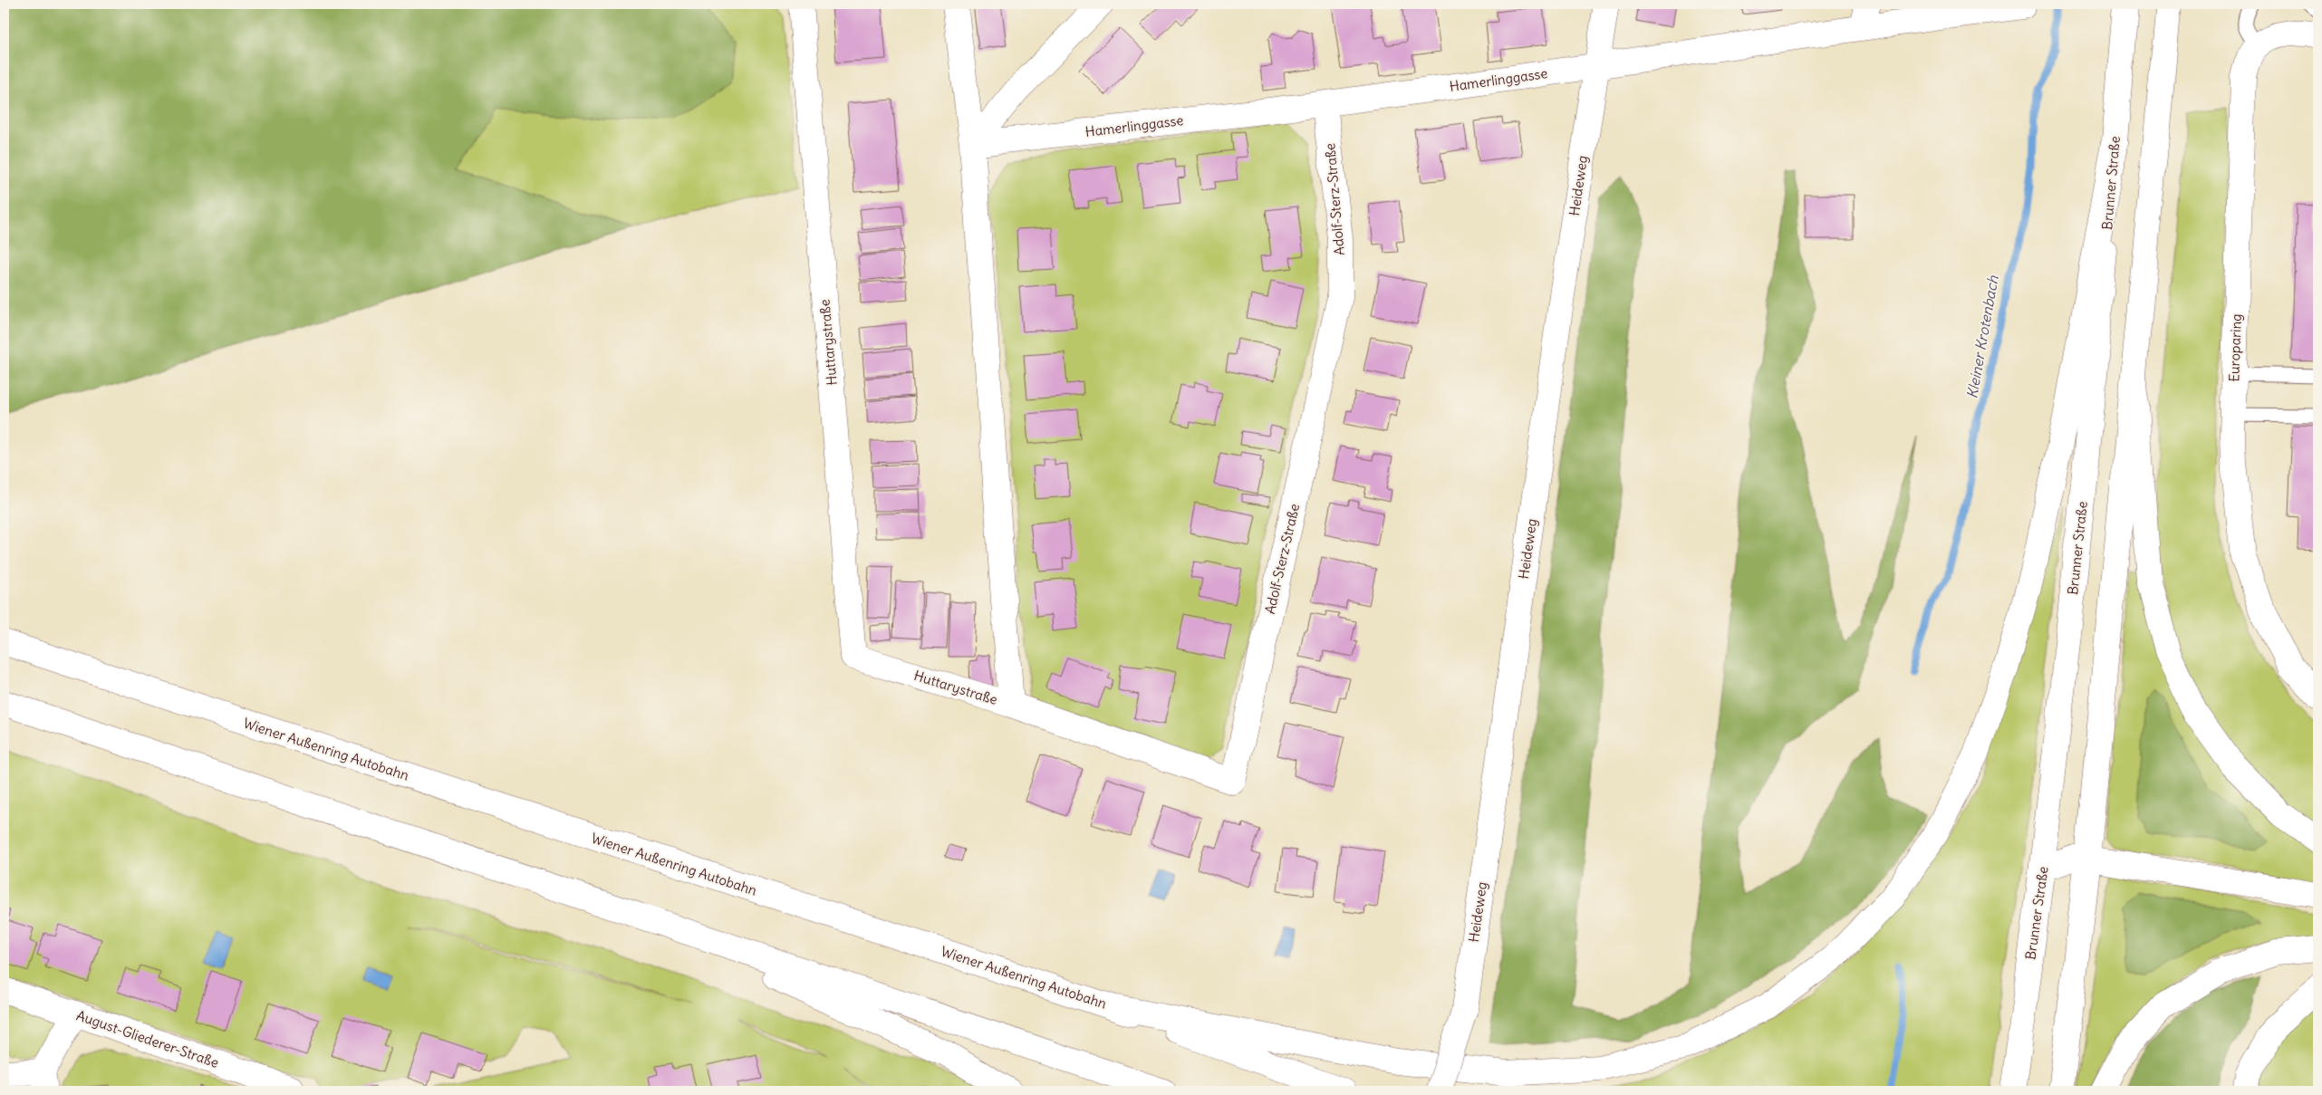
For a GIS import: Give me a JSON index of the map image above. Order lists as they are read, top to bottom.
{
  "streets": {
    "main road": [
      "Hamerlinggasse",
      "Brunner Straße",
      "Heideweg",
      "Adolf-Sterz-Straße",
      "Huttarystraße",
      "Europaring",
      "Wiener Außenring Autobahn",
      "August-Gliederer-Straße"
    ]
  },
  "crossings": [
    ["Hamerlinggasse", "Heideweg"],
    ["Hamerlinggasse", "Adolf-Sterz-Straße"],
    ["Hamerlinggasse", "Huttarystraße"],
    ["Adolf-Sterz-Straße", "Huttarystraße"]
  ],
  "water": ["Kleiner Krotenbach"]
}
